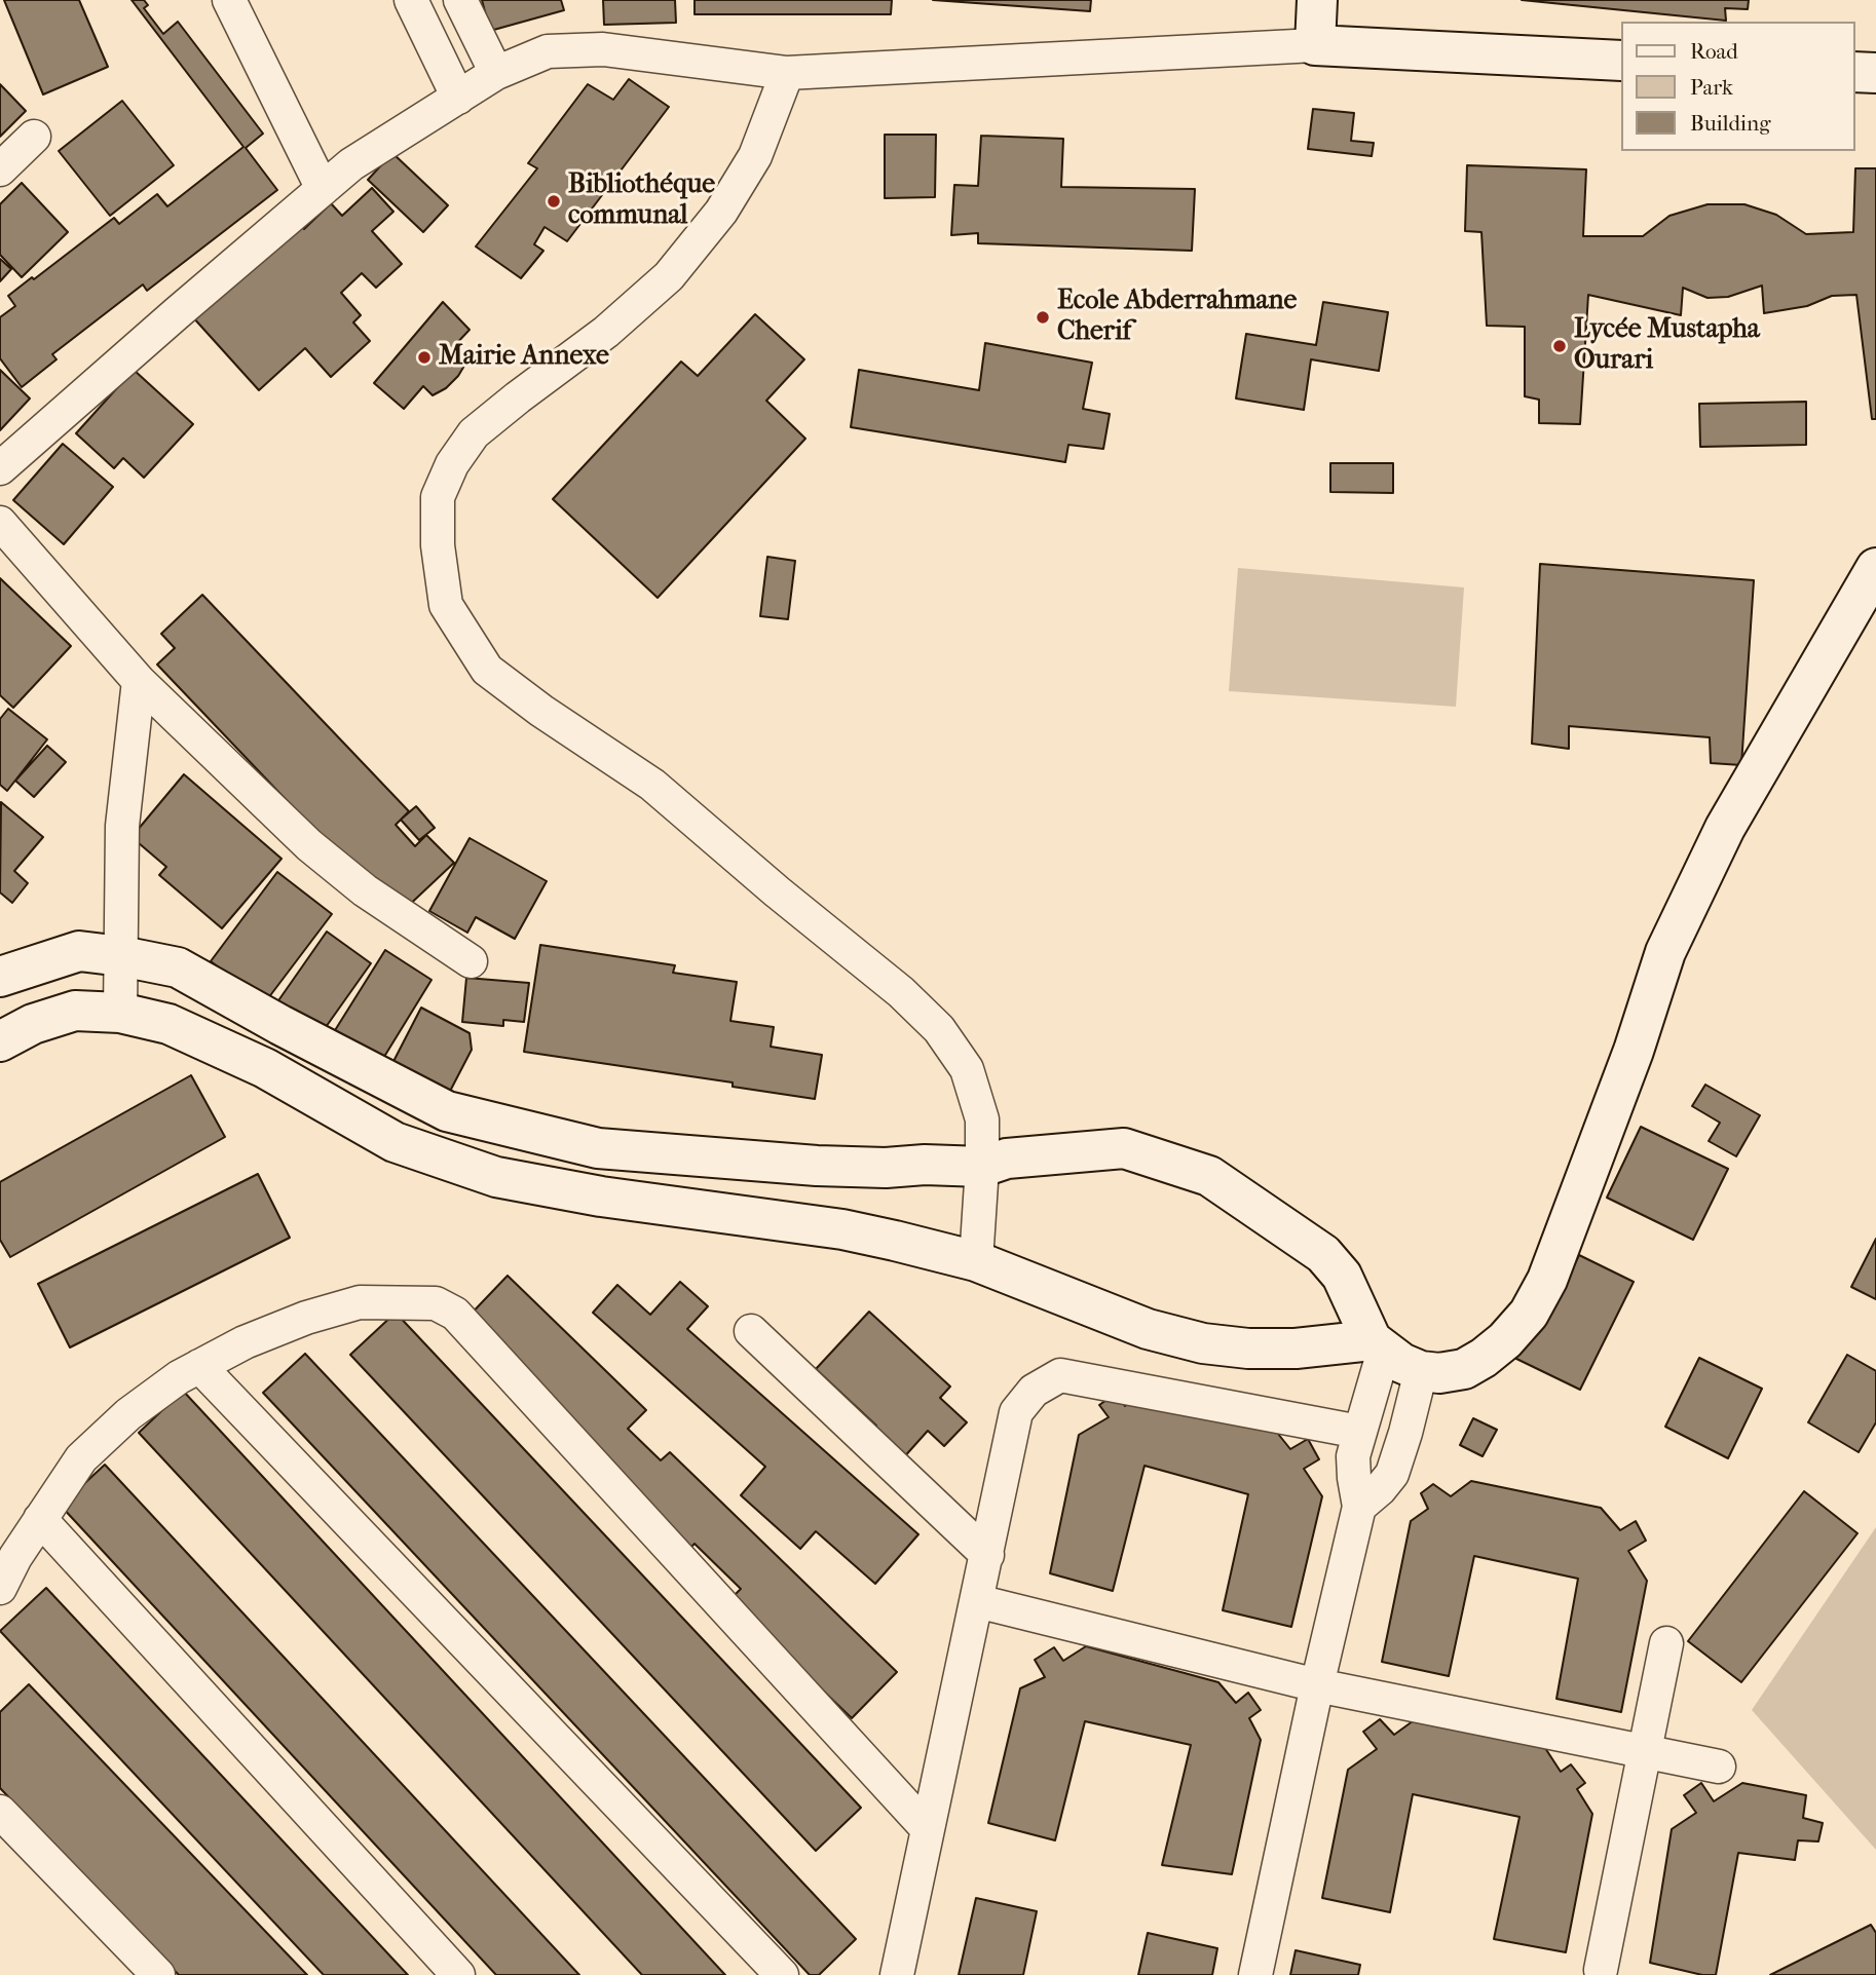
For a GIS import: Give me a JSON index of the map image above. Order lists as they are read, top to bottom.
{
  "places": [
    "Bibliothéque communal",
    "Ecole Abderrahmane Cherif",
    "Lycée Mustapha Ourari",
    "Mairie Annexe"
  ],
  "legend": ["Road", "Park", "Building"]
}
